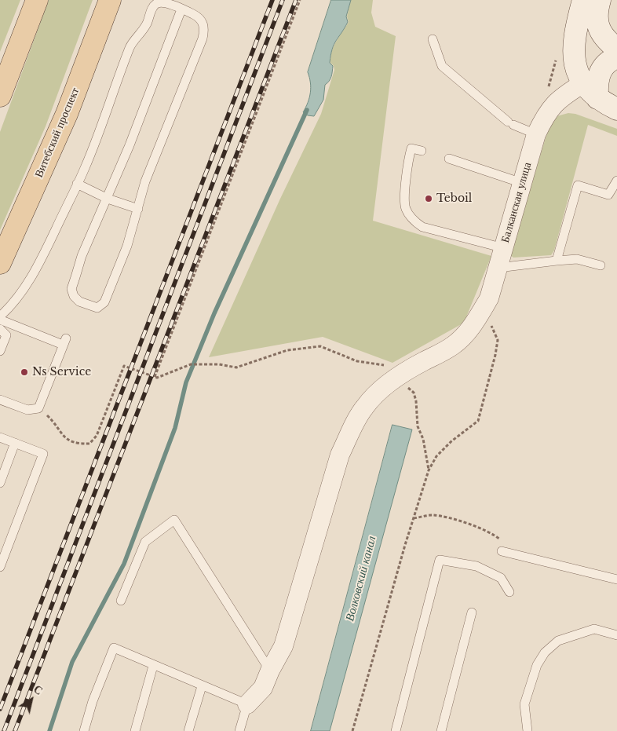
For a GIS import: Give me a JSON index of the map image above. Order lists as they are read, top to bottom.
{
  "streets": {
    "main road": ["Витебский проспект"],
    "street": ["Балканская улица"]
  },
  "water": ["Волковский канал"],
  "places": ["Teboil", "Ns Service"],
  "north": "top right"
}
